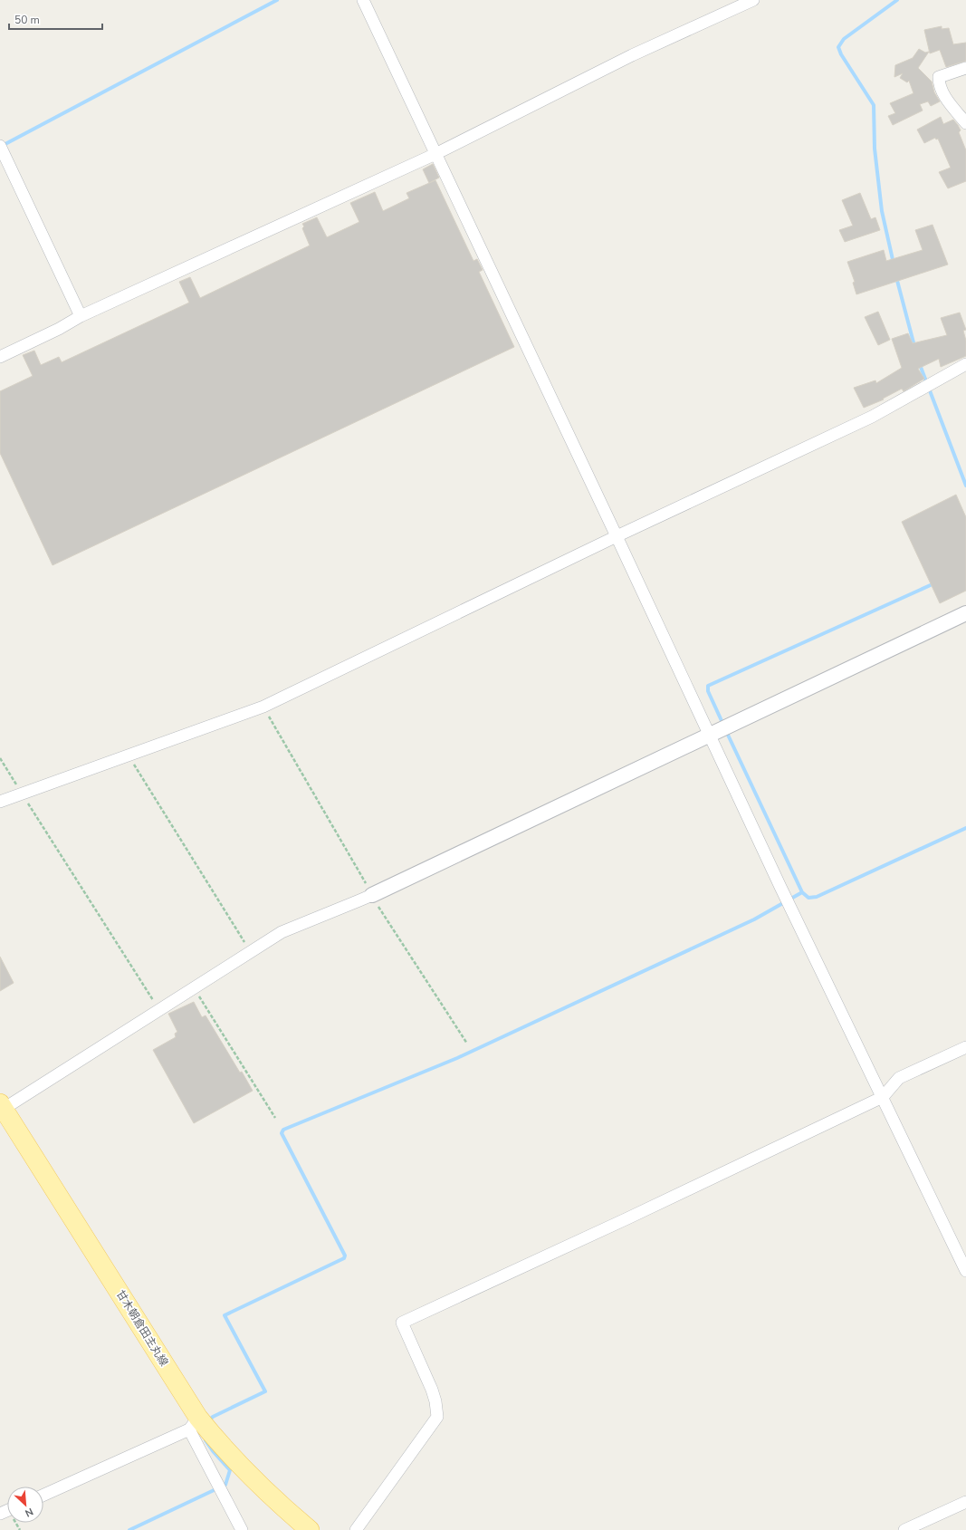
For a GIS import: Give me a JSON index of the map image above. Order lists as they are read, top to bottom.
{
  "streets": {
    "main road": ["甘木朝倉田主丸線"]
  },
  "scale_bar": "50 m",
  "north": "bottom right"
}
